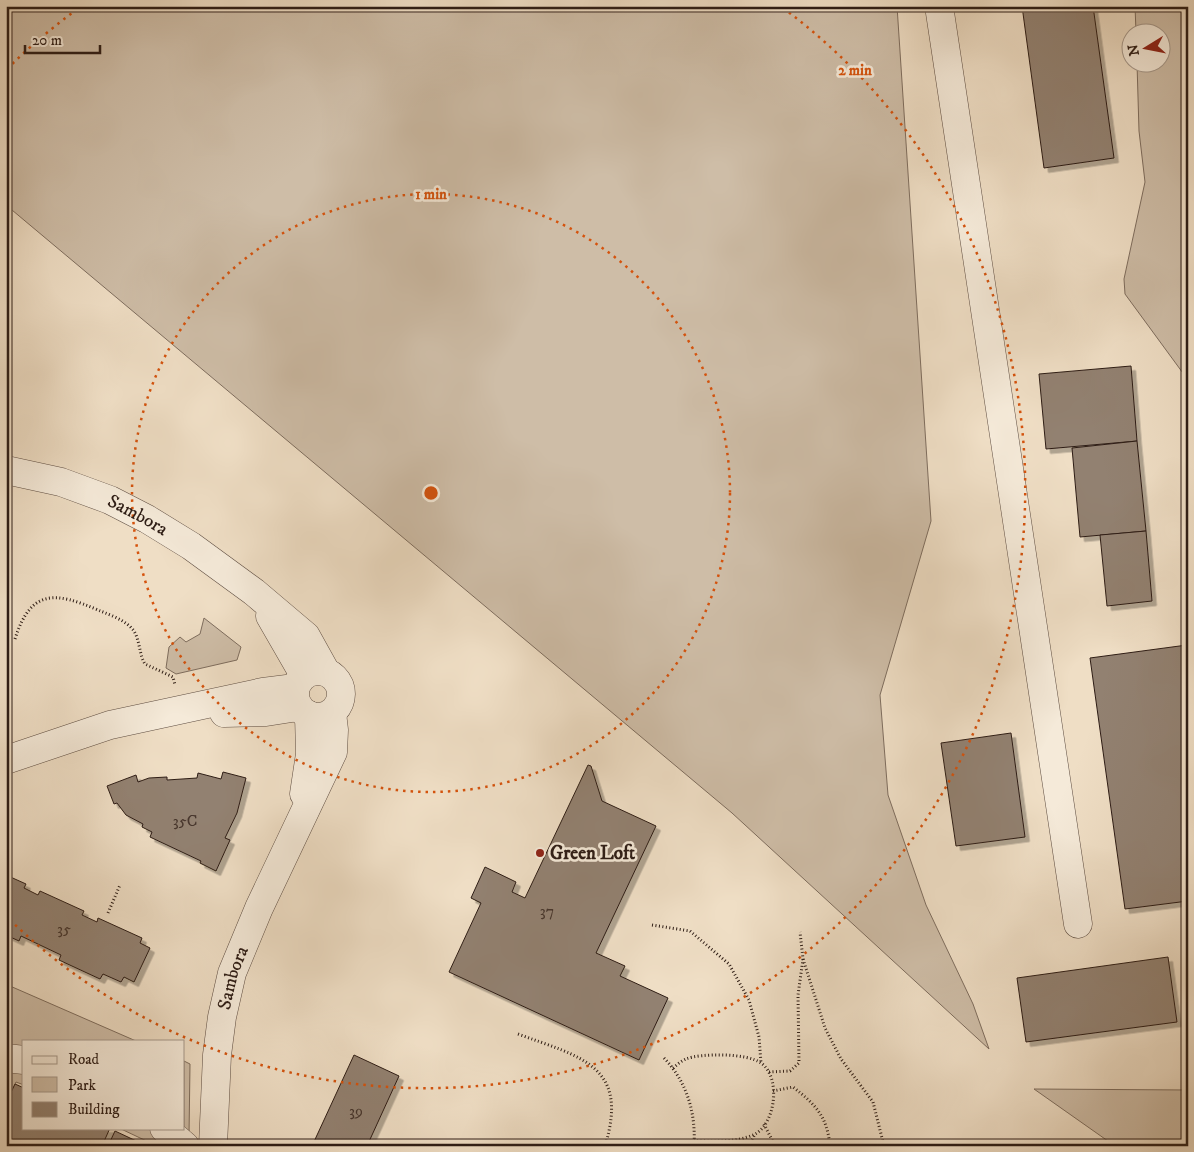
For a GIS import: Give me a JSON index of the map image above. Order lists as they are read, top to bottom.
{
  "streets": {
    "street": ["Sambora"]
  },
  "places": ["Green Loft"],
  "house_numbers": [
    "35C",
    "37",
    "35",
    "39"
  ],
  "legend": ["Road", "Park", "Building"],
  "scale_bar": "20 m",
  "north": "left",
  "rings": ["2 min", "1 min"]
}
